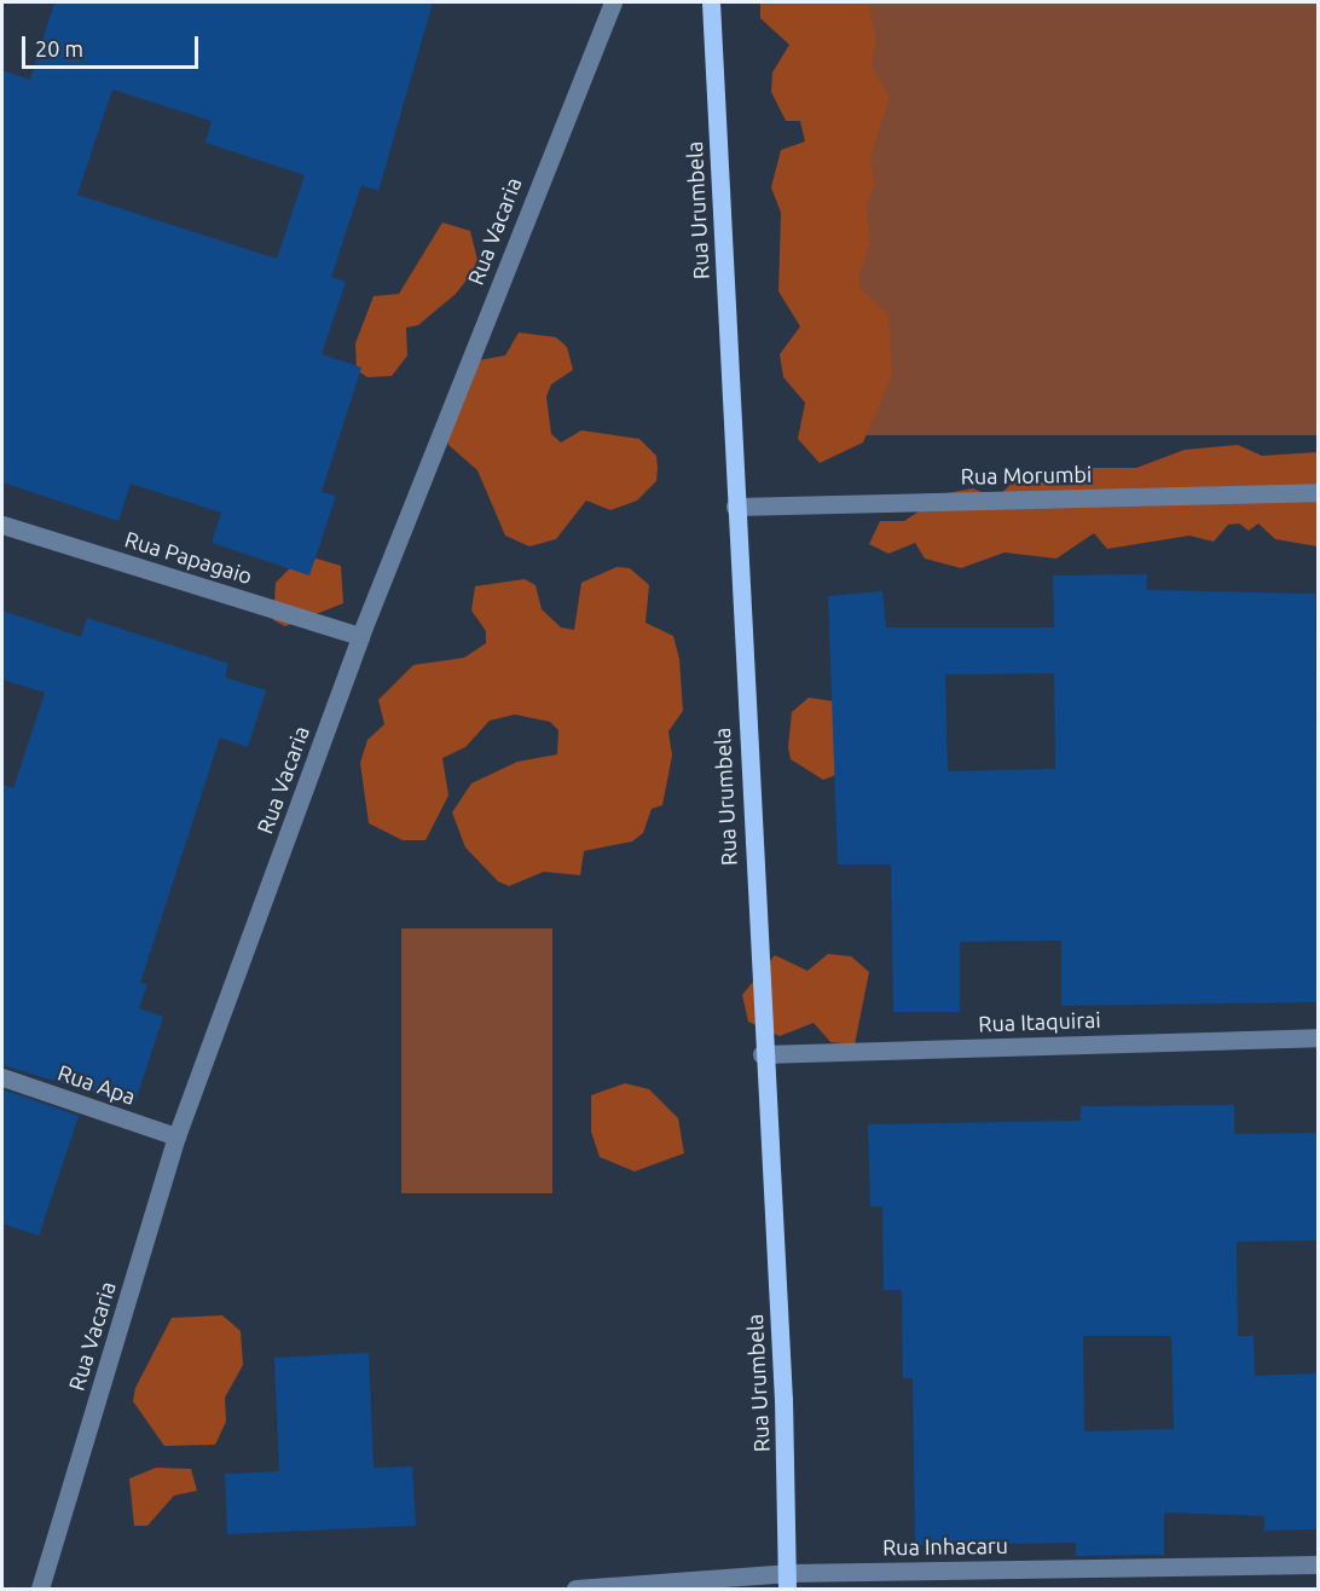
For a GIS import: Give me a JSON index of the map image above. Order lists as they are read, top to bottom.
{
  "streets": {
    "main road": ["Rua Urumbela"],
    "street": [
      "Rua Vacaria",
      "Rua Morumbi",
      "Rua Papagaio",
      "Rua Itaquirai",
      "Rua Apa",
      "Rua Inhacaru"
    ]
  },
  "crossings": [
    ["Rua Urumbela", "Rua Morumbi"],
    ["Rua Urumbela", "Rua Itaquirai"],
    ["Rua Urumbela", "Rua Inhacaru"],
    ["Rua Vacaria", "Rua Papagaio"],
    ["Rua Vacaria", "Rua Apa"]
  ],
  "scale_bar": "20 m"
}
